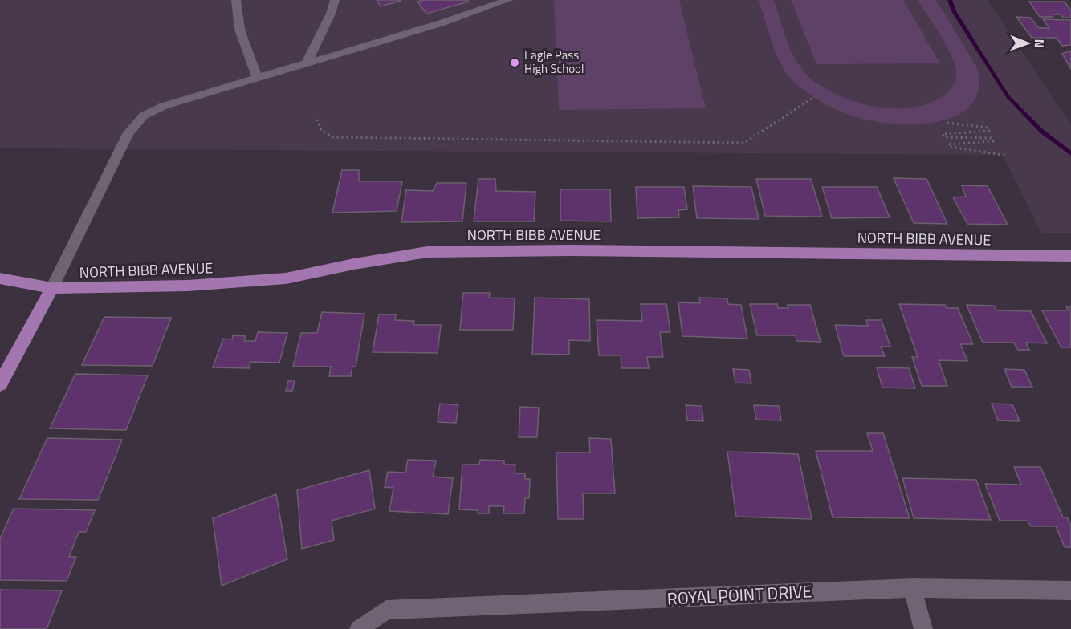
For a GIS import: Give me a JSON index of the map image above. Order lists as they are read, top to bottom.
{
  "streets": {
    "main road": ["NORTH BIBB AVENUE"],
    "street": ["ROYAL POINT DRIVE"]
  },
  "places": ["Eagle Pass High School"],
  "north": "right"
}
